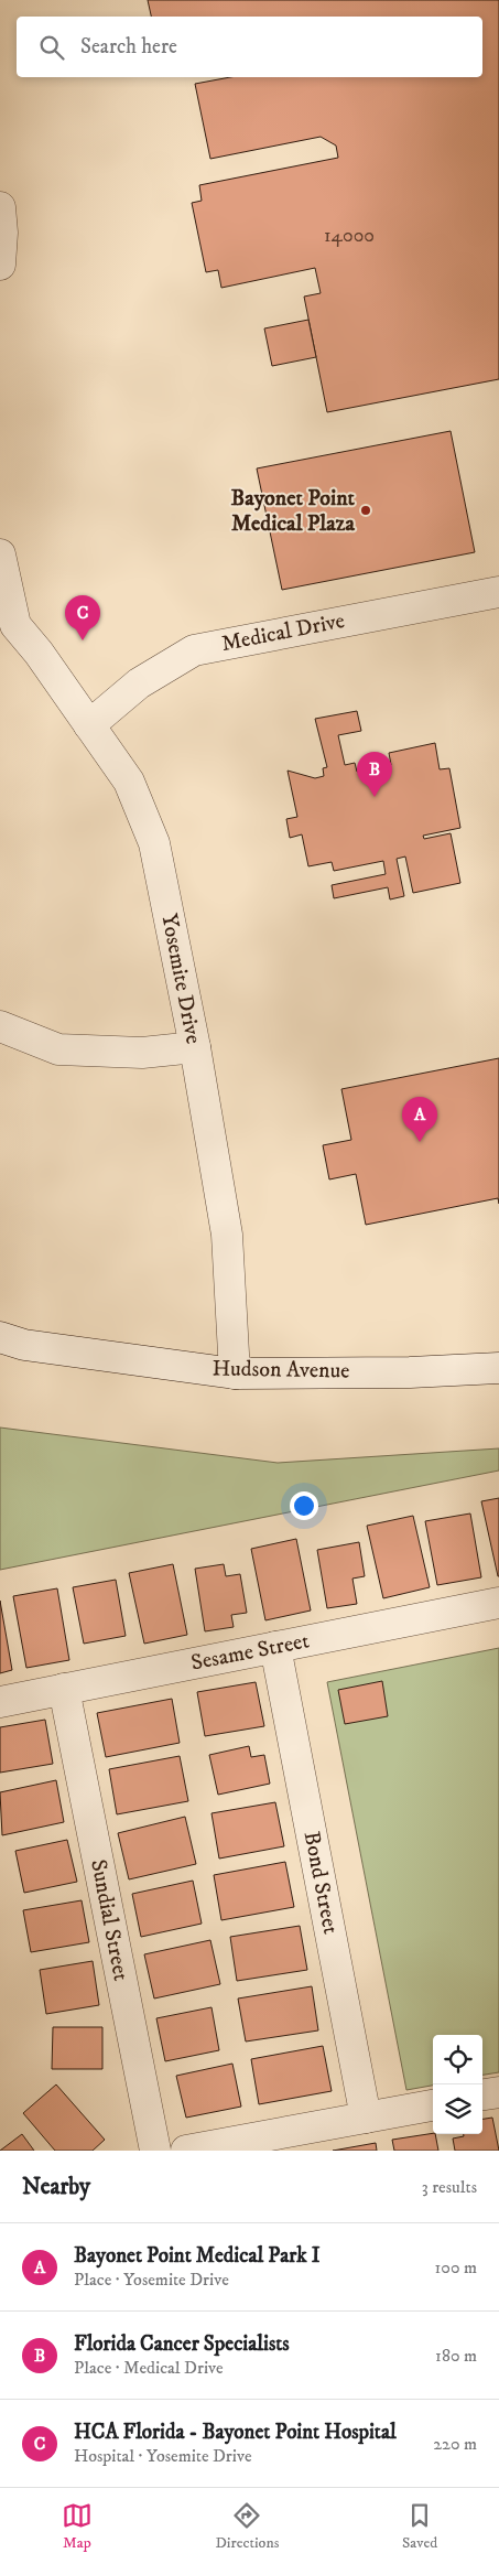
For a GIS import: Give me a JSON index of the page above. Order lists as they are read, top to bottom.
{
  "streets": {
    "street": [
      "Medical Drive",
      "Yosemite Drive",
      "Hudson Avenue",
      "Sesame Street",
      "Bond Street",
      "Sundial Street"
    ]
  },
  "crossings": [
    ["Medical Drive", "Yosemite Drive"],
    ["Yosemite Drive", "Hudson Avenue"],
    ["Sesame Street", "Bond Street"],
    ["Sesame Street", "Sundial Street"]
  ],
  "places": ["Bayonet Point Medical Plaza"],
  "house_numbers": ["14000"],
  "page": {
    "search": "Search here",
    "pins": ["C", "B", "A"],
    "heading": ["Nearby", "3 results"],
    "list": [
      {
        "mark": "A",
        "name": "Bayonet Point Medical Park I",
        "note": "Place · Yosemite Drive",
        "value": "100 m"
      },
      {
        "mark": "B",
        "name": "Florida Cancer Specialists",
        "note": "Place · Medical Drive",
        "value": "180 m"
      },
      {
        "mark": "C",
        "name": "HCA Florida - Bayonet Point Hospital",
        "note": "Hospital · Yosemite Drive",
        "value": "220 m"
      }
    ],
    "nav": ["Map", "Directions", "Saved"]
  }
}
